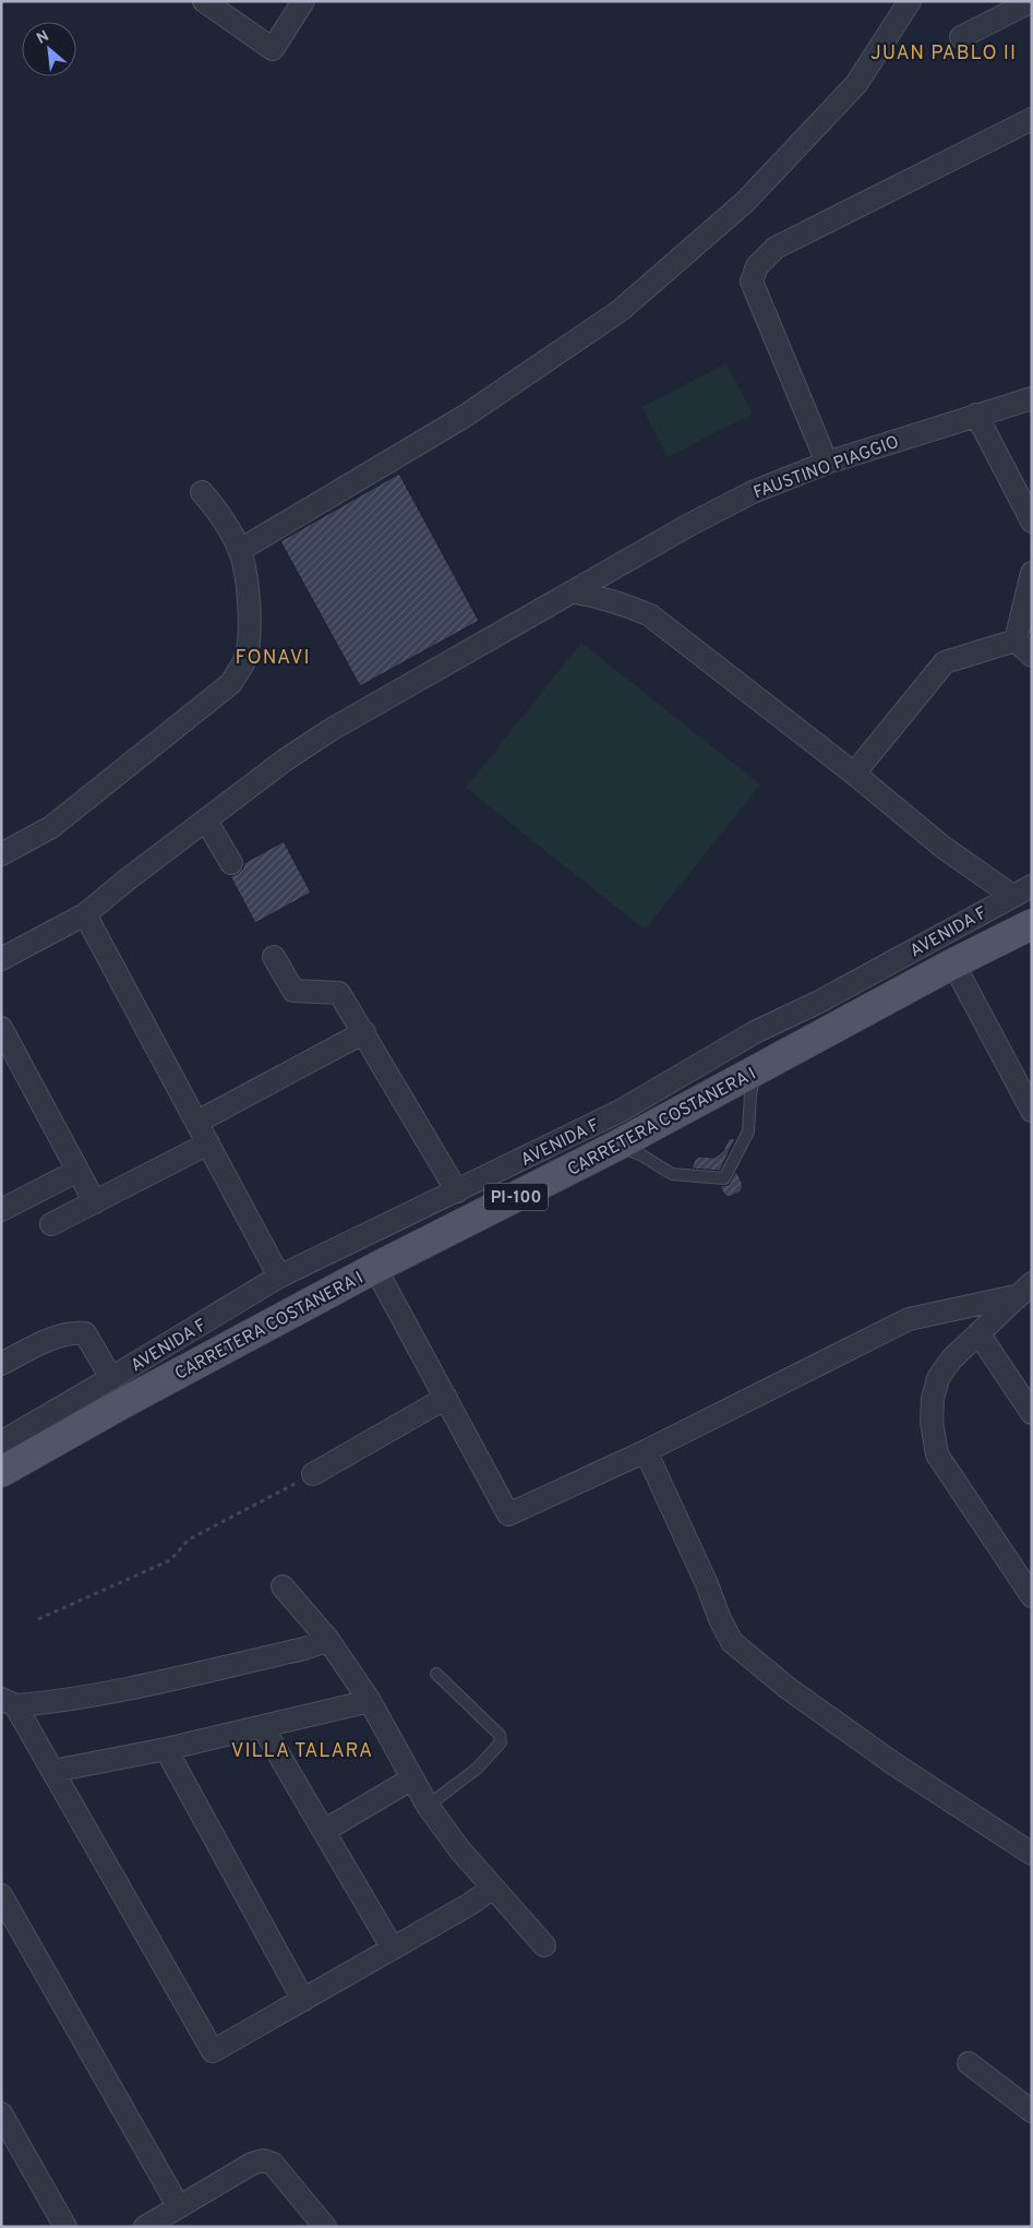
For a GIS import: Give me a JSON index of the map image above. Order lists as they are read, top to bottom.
{
  "streets": {
    "main road": ["CARRETERA COSTANERA I", "PI-100"],
    "street": ["FAUSTINO PIAGGIO", "AVENIDA F"]
  },
  "districts": ["JUAN PABLO II", "FONAVI", "VILLA TALARA"],
  "north": "top left"
}
